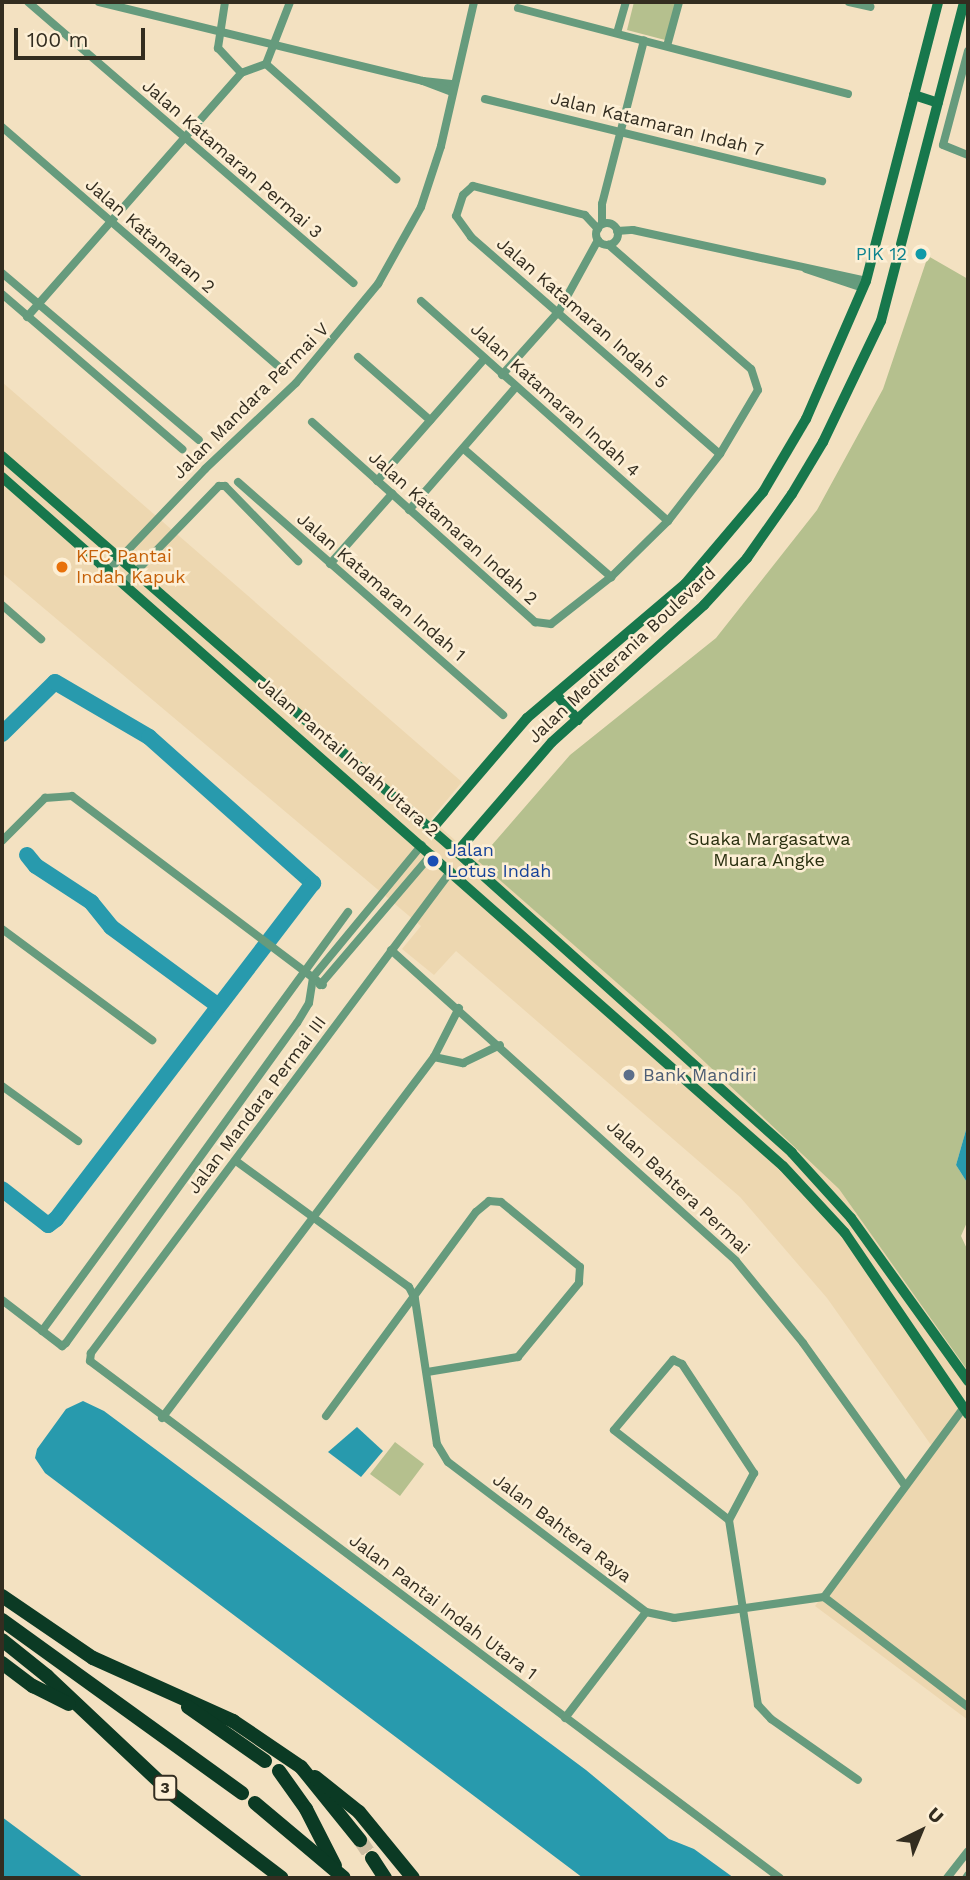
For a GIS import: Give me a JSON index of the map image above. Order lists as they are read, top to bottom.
{
  "streets": {
    "highway": ["3"],
    "street": [
      "Jalan Katamaran Indah 7",
      "Jalan Katamaran Permai 3",
      "Jalan Katamaran 2",
      "Jalan Katamaran Indah 5",
      "Jalan Katamaran Indah 4",
      "Jalan Mandara Permai V",
      "Jalan Katamaran Indah 2",
      "Jalan Katamaran Indah 1",
      "Jalan Mediterania Boulevard",
      "Jalan Pantai Indah Utara 2",
      "Jalan Mandara Permai III",
      "Jalan Bahtera Permai",
      "Jalan Bahtera Raya",
      "Jalan Pantai Indah Utara 1"
    ]
  },
  "crossings": [
    ["Jalan Katamaran Indah 5", "Jalan Katamaran Indah 2"],
    ["Jalan Katamaran Indah 4", "Jalan Katamaran Indah 2"],
    ["Jalan Mandara Permai V", "Jalan Pantai Indah Utara 2"],
    ["Jalan Katamaran Indah 1", "Jalan Pantai Indah Utara 2"],
    ["Jalan Mediterania Boulevard", "Jalan Pantai Indah Utara 2"],
    ["Jalan Pantai Indah Utara 2", "Jalan Mandara Permai III"],
    ["Jalan Mandara Permai III", "Jalan Bahtera Permai"],
    ["Jalan Mandara Permai III", "Jalan Pantai Indah Utara 1"]
  ],
  "parks": ["Suaka Margasatwa Muara Angke"],
  "places": [
    "PIK 12",
    "KFC Pantai Indah Kapuk",
    "Jalan Lotus Indah",
    "Bank Mandiri"
  ],
  "scale_bar": "100 m",
  "north": "top right"
}
